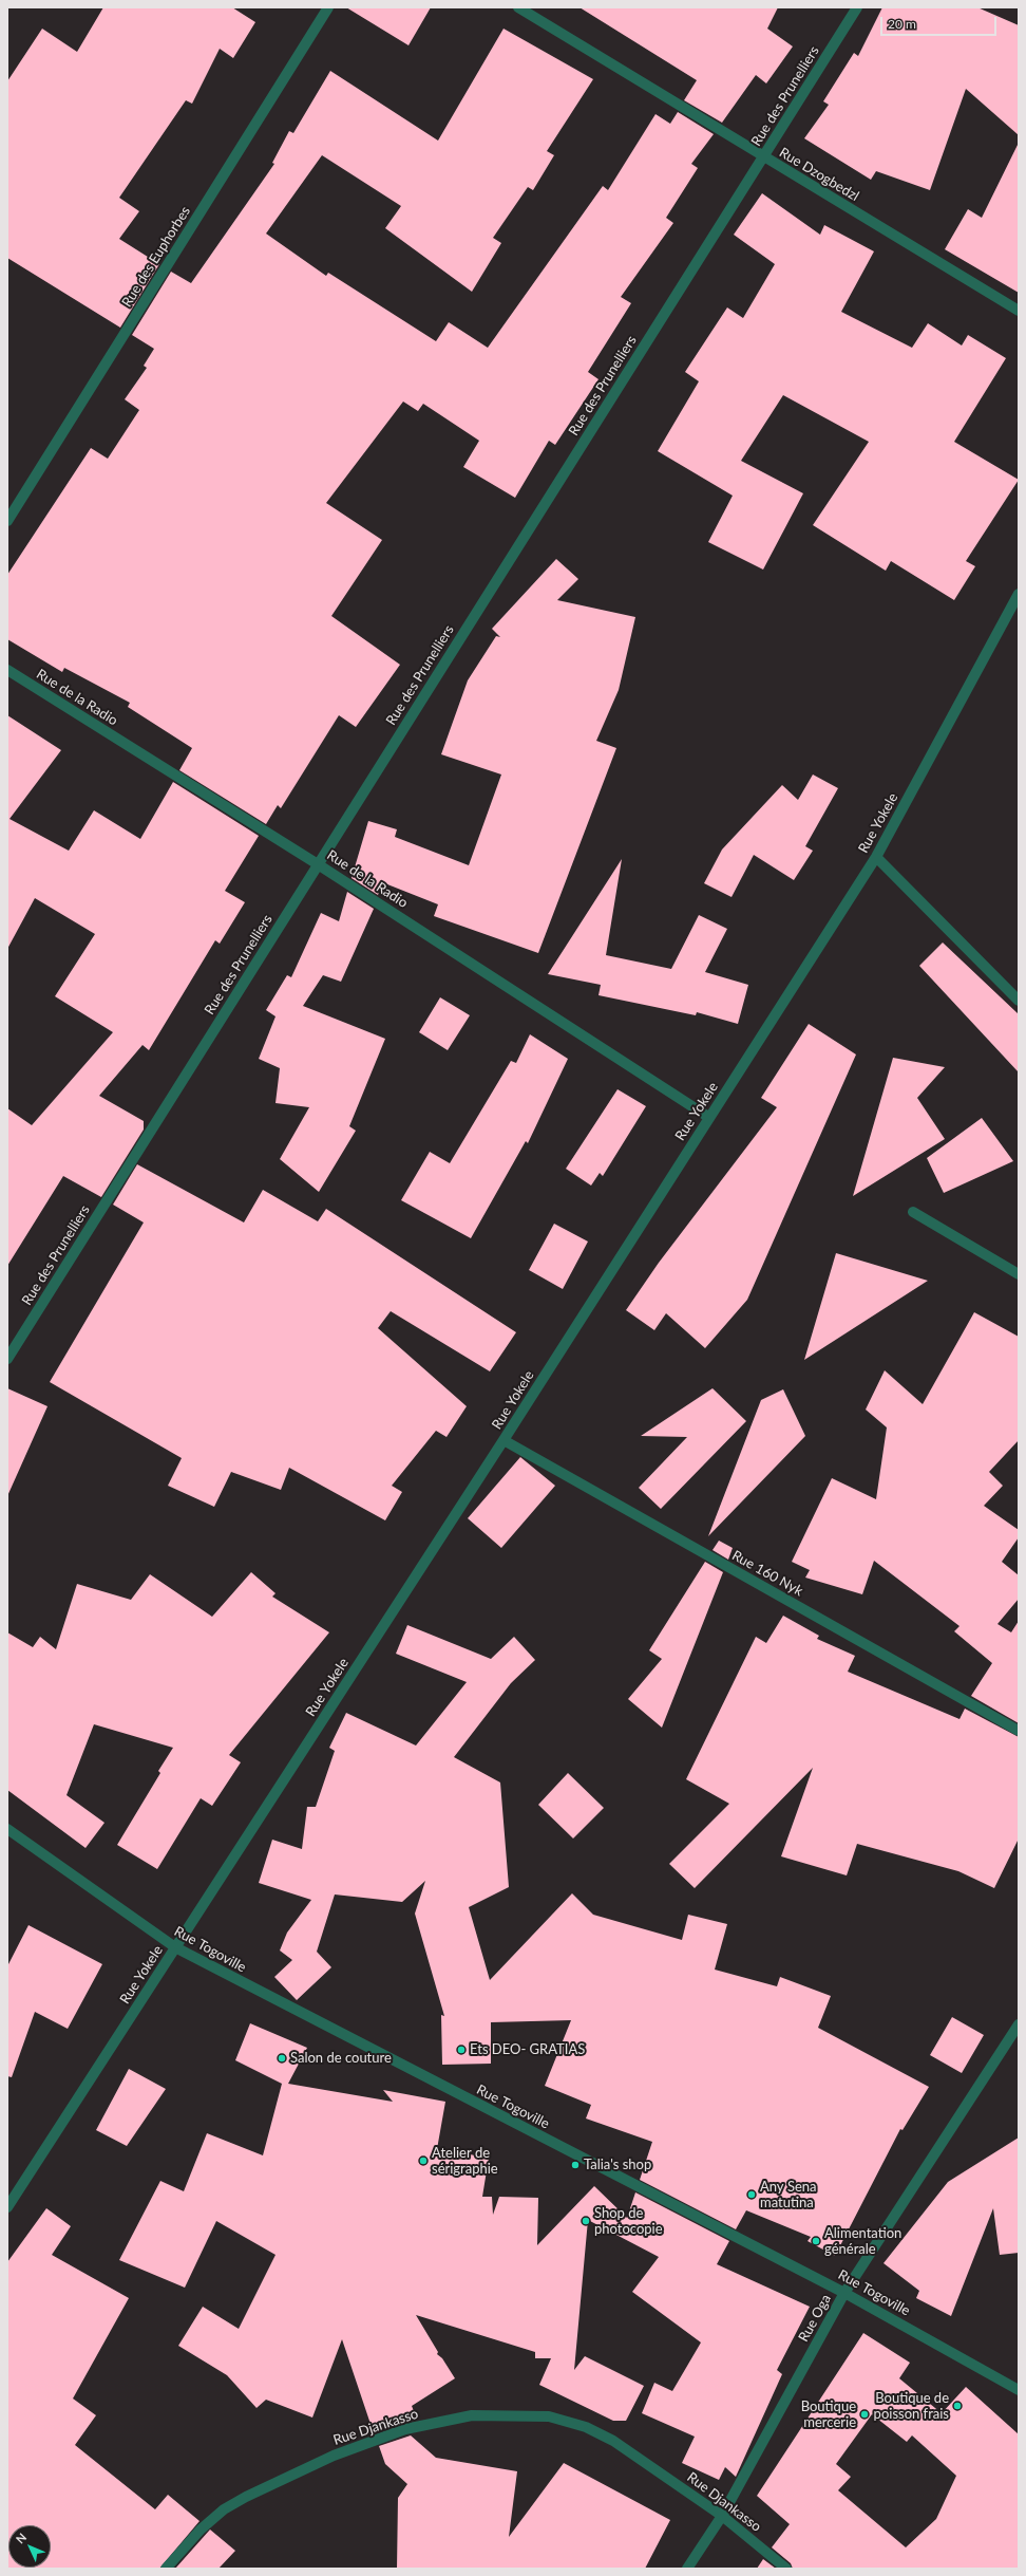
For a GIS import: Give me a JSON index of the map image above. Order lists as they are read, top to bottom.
{
  "streets": {
    "street": [
      "Rue des Prunelliers",
      "Rue Dzogbedzl",
      "Rue des Euphorbes",
      "Rue de la Radio",
      "Rue Yokele",
      "Rue 160 Nyk",
      "Rue Togoville",
      "Rue Oga",
      "Rue Djankasso"
    ]
  },
  "crossings": [
    ["Rue des Prunelliers", "Rue Dzogbedzl"],
    ["Rue des Prunelliers", "Rue de la Radio"],
    ["Rue de la Radio", "Rue Yokele"],
    ["Rue Yokele", "Rue 160 Nyk"],
    ["Rue Yokele", "Rue Togoville"],
    ["Rue Togoville", "Rue Oga"],
    ["Rue Oga", "Rue Djankasso"]
  ],
  "places": [
    "Ets DEO- GRATIAS",
    "Salon de couture",
    "Atelier de sérigraphie",
    "Talia's shop",
    "Any Sena matutina",
    "Shop de photocopie",
    "Alimentation générale",
    "Boutique de poisson frais",
    "Boutique mercerie"
  ],
  "scale_bar": "20 m",
  "north": "top left"
}
